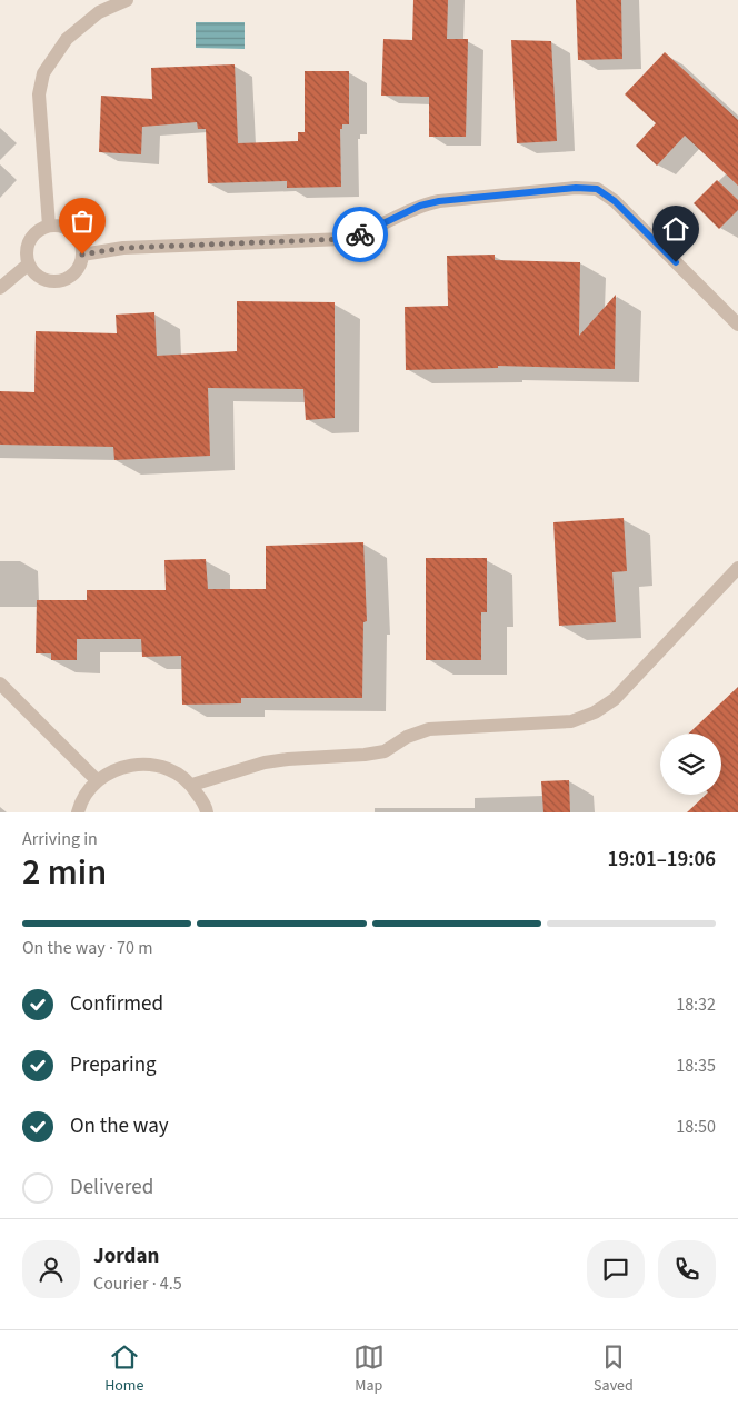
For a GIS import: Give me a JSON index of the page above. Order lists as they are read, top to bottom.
{
  "page": {
    "heading": ["2 min", "Arriving in", "19:01–19:06"],
    "panel": ["Jordan", "Courier · 4.5"],
    "bar": "On the way · 70 m",
    "list": [
      ["Confirmed", "18:32"],
      ["Preparing", "18:35"],
      ["On the way", "18:50"],
      "Delivered"
    ],
    "tabs": ["Home", "Map", "Saved"]
  }
}
